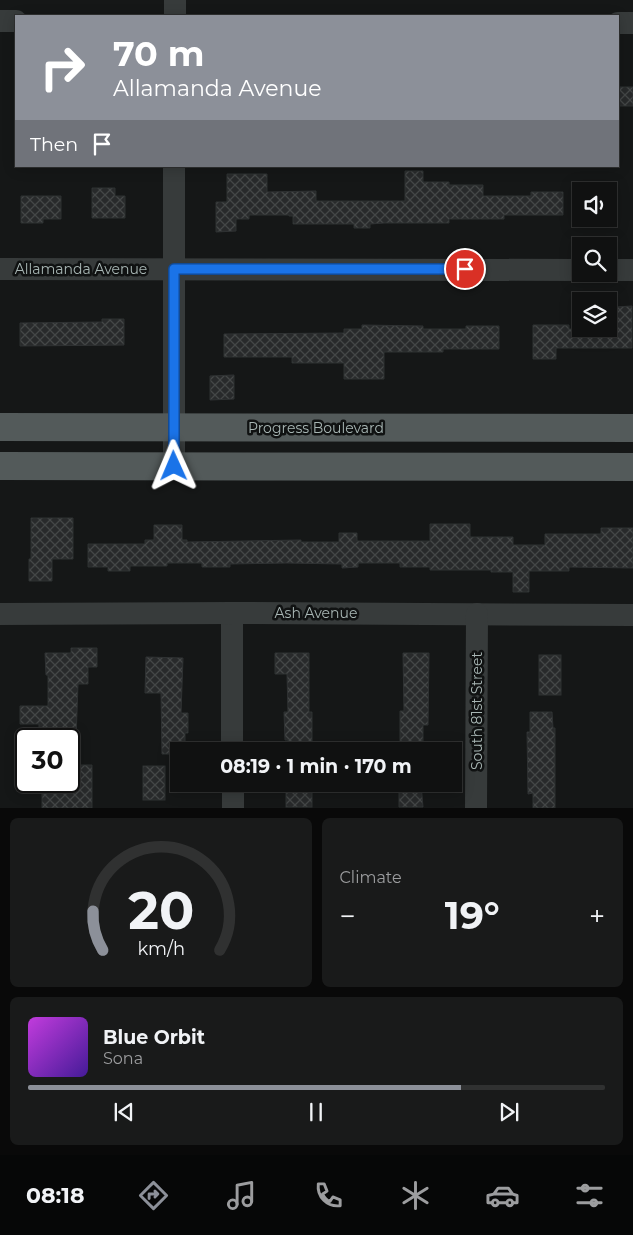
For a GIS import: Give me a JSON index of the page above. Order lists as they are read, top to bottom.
{
  "streets": {
    "main road": ["Progress Boulevard"],
    "street": ["Allamanda Avenue", "Ash Avenue", "South 81st Street"]
  },
  "crossings": [
    ["Ash Avenue", "South 81st Street"]
  ],
  "page": {
    "turn": ["70 m", "Allamanda Avenue"],
    "then": "Then",
    "limit": "30",
    "trip": "08:19 · 1 min · 170 m",
    "tile": "Climate",
    "heat": ["−", "19°", "+"],
    "song": ["Blue Orbit", "Sona"],
    "tabs": "08:18",
    "gauge": ["20", "km/h"]
  }
}
